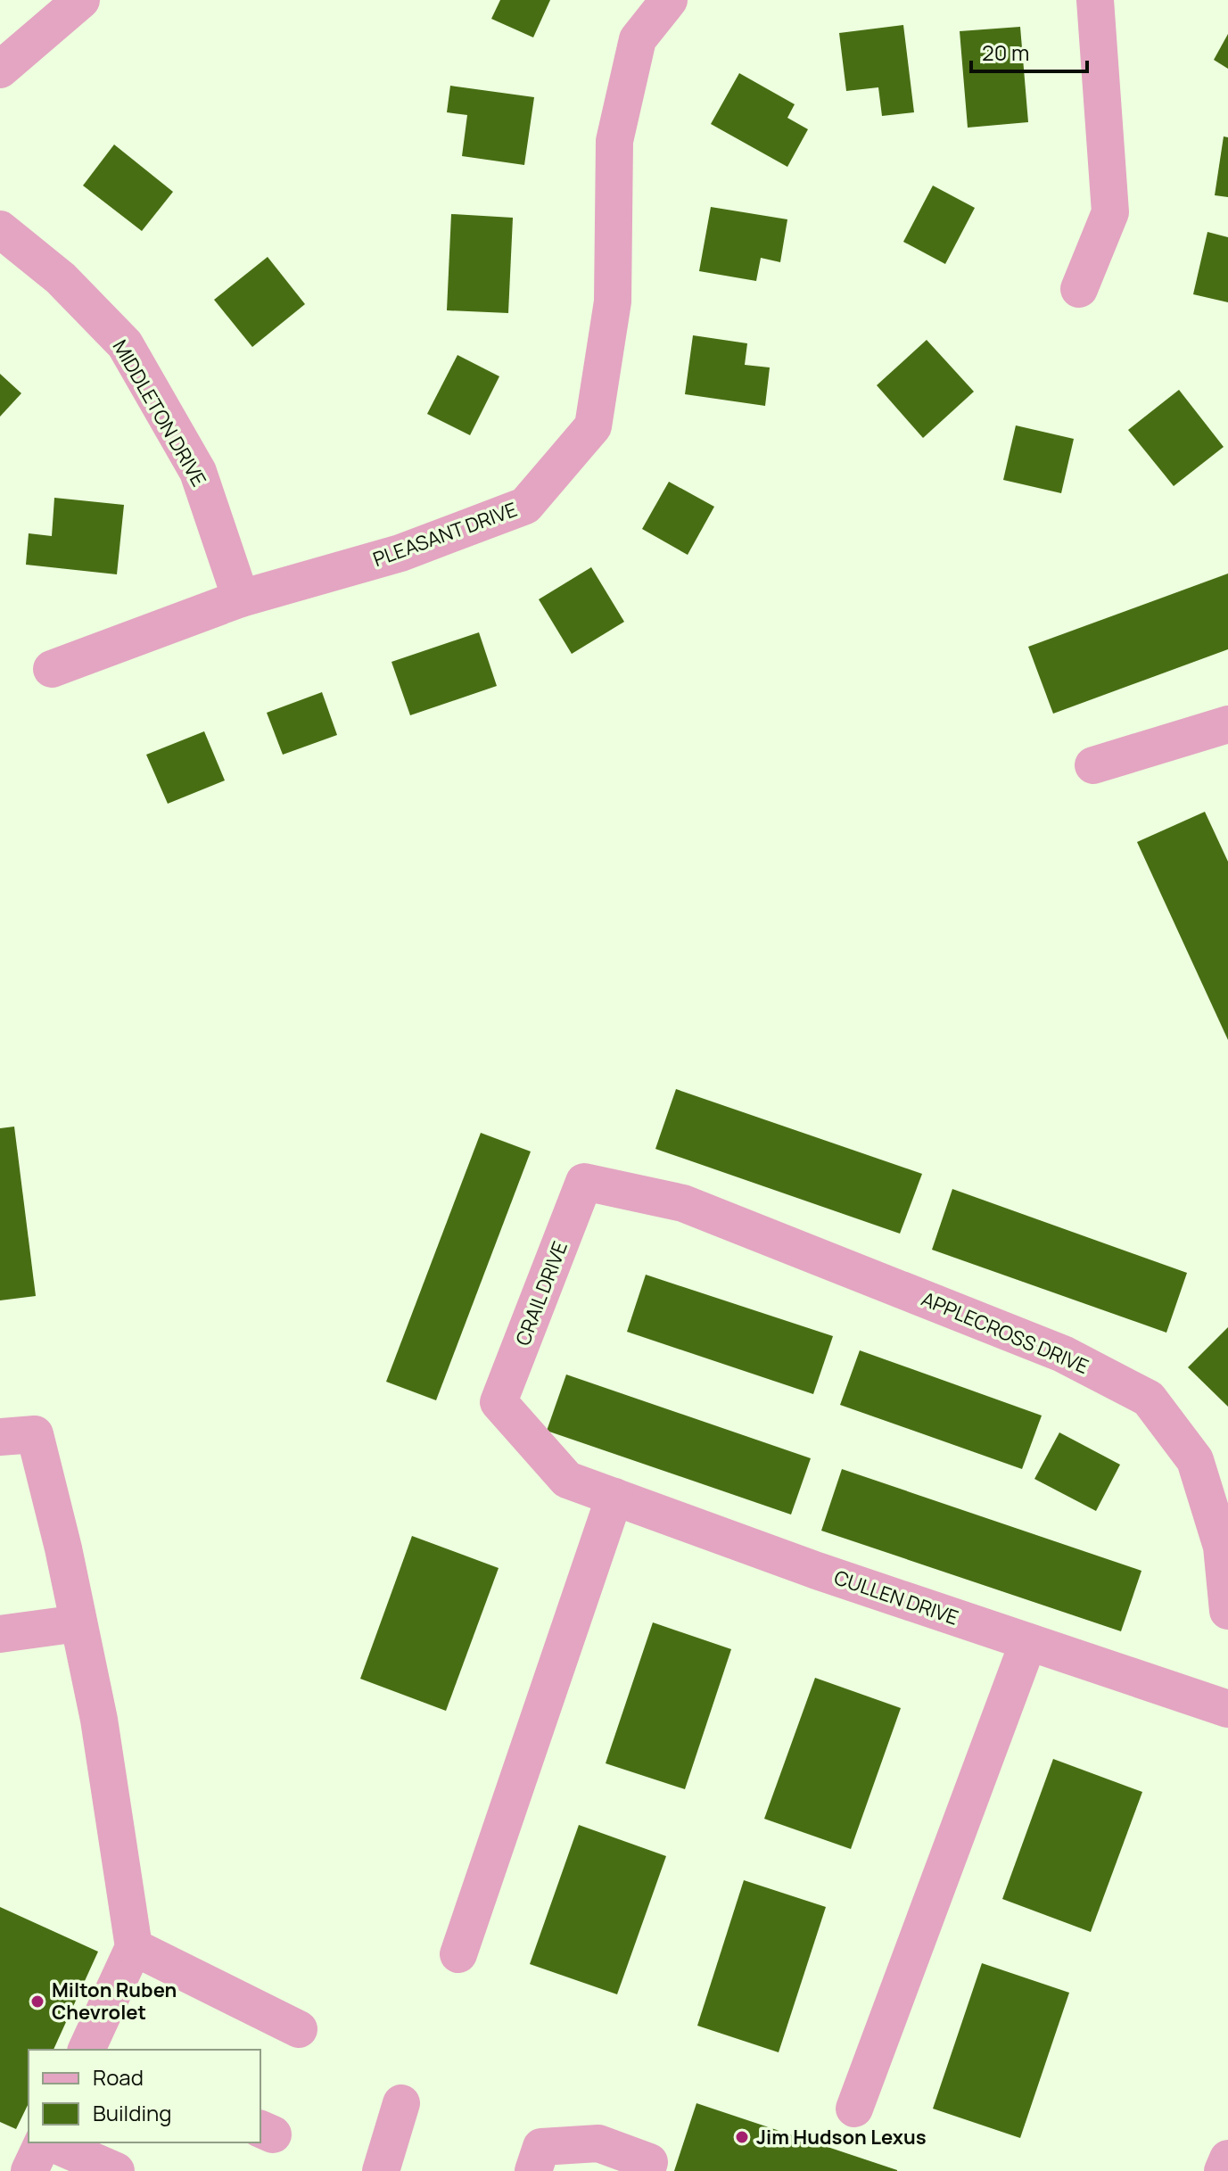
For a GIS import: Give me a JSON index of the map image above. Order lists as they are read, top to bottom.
{
  "streets": {
    "street": [
      "MIDDLETON DRIVE",
      "PLEASANT DRIVE",
      "CRAIL DRIVE",
      "APPLECROSS DRIVE",
      "CULLEN DRIVE"
    ]
  },
  "crossings": [
    ["MIDDLETON DRIVE", "PLEASANT DRIVE"],
    ["CRAIL DRIVE", "APPLECROSS DRIVE"],
    ["CRAIL DRIVE", "CULLEN DRIVE"]
  ],
  "places": ["Milton Ruben Chevrolet", "Jim Hudson Lexus"],
  "legend": ["Road", "Building"],
  "scale_bar": "20 m"
}
